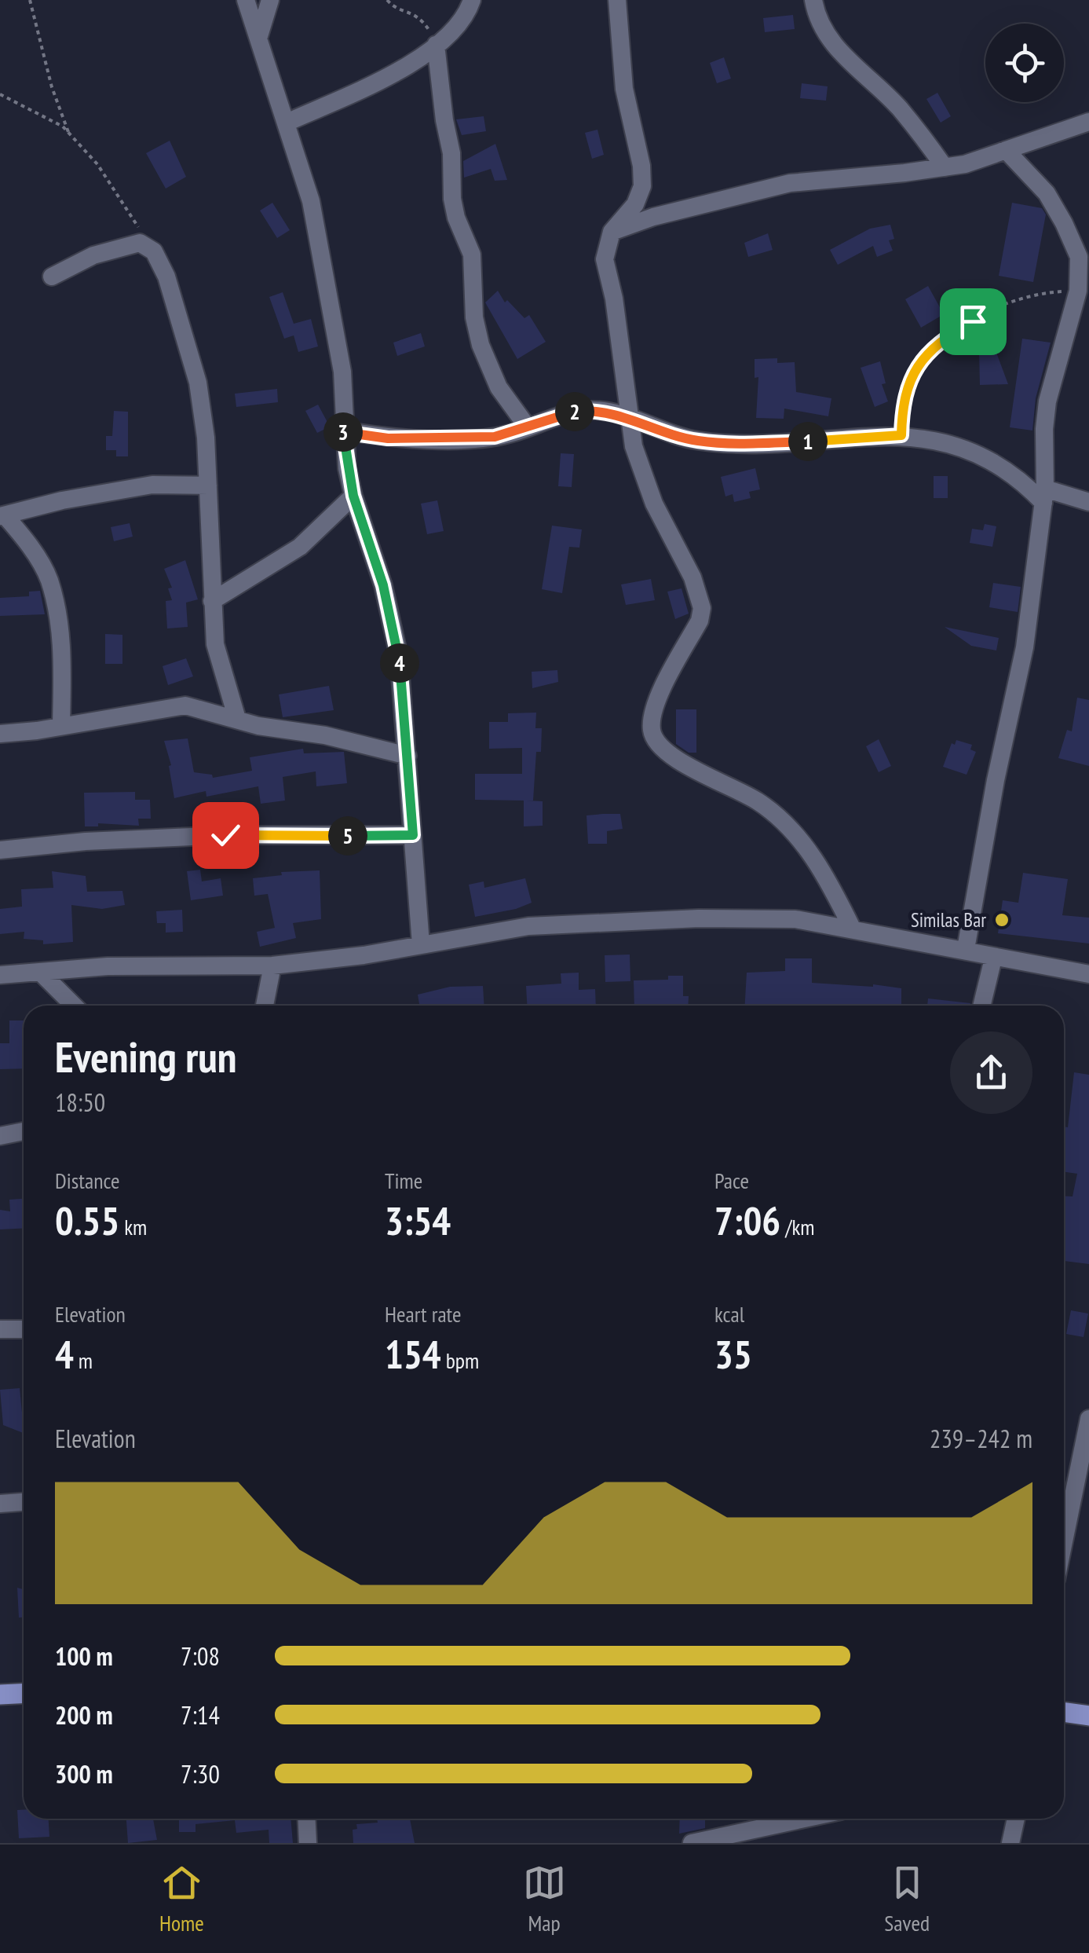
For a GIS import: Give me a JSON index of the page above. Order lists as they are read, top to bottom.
{
  "places": ["Similas Bar"],
  "page": {
    "pins": [
      "2",
      "3",
      "1",
      "4",
      "5"
    ],
    "heading": ["Evening run", "18:50"],
    "stats": [
      ["Distance", "0.55 km"],
      ["Time", "3:54"],
      ["Pace", "7:06 /km"],
      ["Elevation", "4 m"],
      ["Heart rate", "154 bpm"],
      ["kcal", "35"]
    ],
    "chart": ["Elevation", "239–242 m"],
    "list": [
      {
        "name": "100 m",
        "note": "7:08"
      },
      {
        "name": "200 m",
        "note": "7:14"
      },
      {
        "name": "300 m",
        "note": "7:30"
      }
    ],
    "tabs": ["Home", "Map", "Saved"]
  }
}
